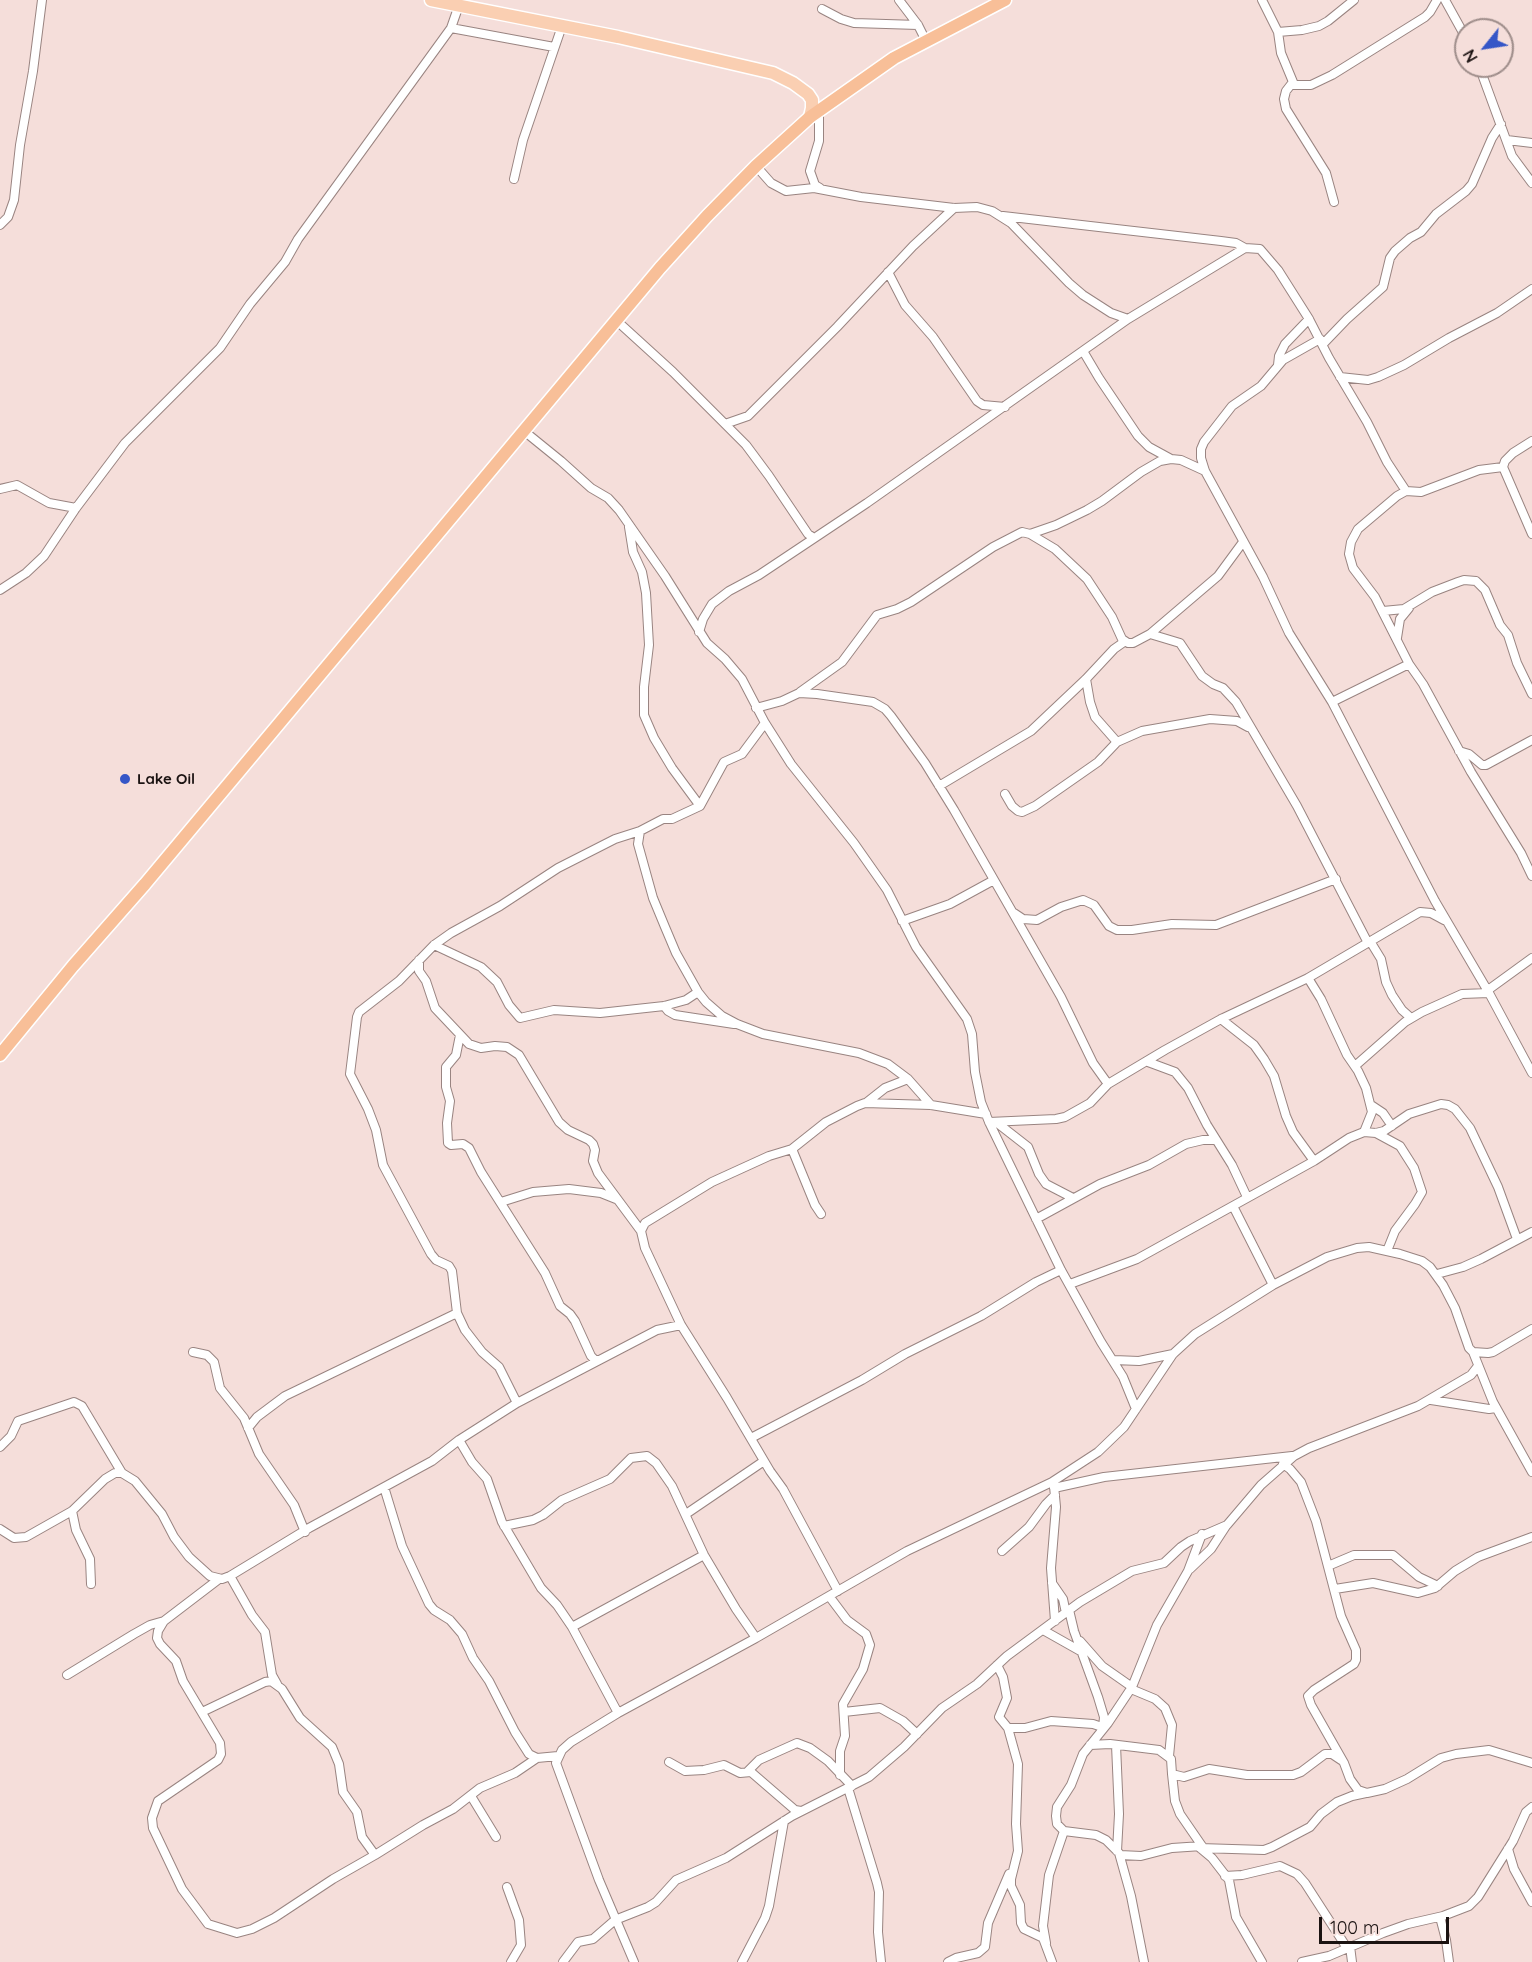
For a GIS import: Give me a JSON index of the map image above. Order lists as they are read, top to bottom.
{
  "places": ["Lake Oil"],
  "scale_bar": "100 m",
  "north": "bottom left"
}
